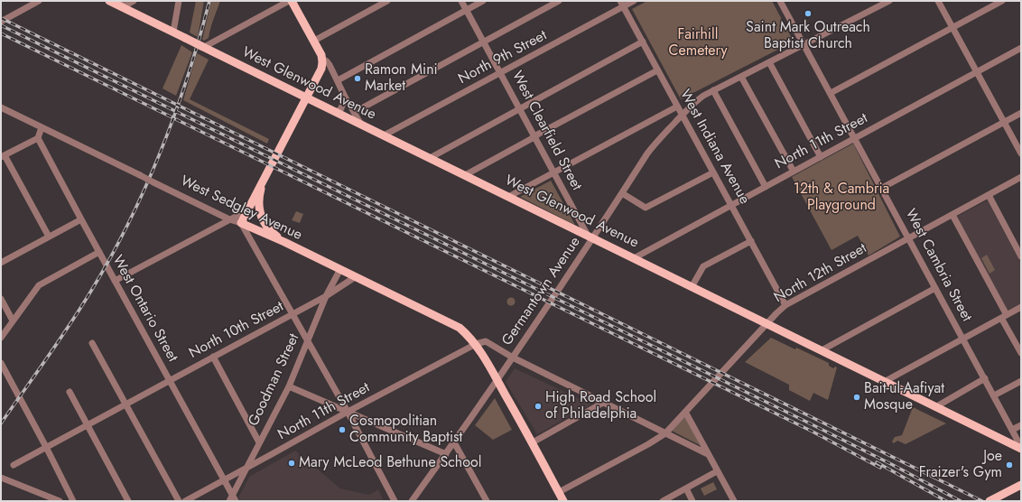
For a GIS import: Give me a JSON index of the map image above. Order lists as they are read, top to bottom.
{
  "streets": {
    "main road": ["West Glenwood Avenue", "West Sedgley Avenue"],
    "street": [
      "North 9th Street",
      "West Clearfield Street",
      "North 11th Street",
      "West Indiana Avenue",
      "West Cambria Street",
      "North 12th Street",
      "Germantown Avenue",
      "West Ontario Street",
      "North 10th Street",
      "Goodman Street"
    ]
  },
  "crossings": [
    ["North 9th Street", "West Glenwood Avenue"],
    ["North 9th Street", "West Clearfield Street"],
    ["North 9th Street", "West Indiana Avenue"],
    ["West Glenwood Avenue", "West Clearfield Street"],
    ["West Glenwood Avenue", "North 11th Street"],
    ["West Glenwood Avenue", "West Cambria Street"],
    ["West Glenwood Avenue", "North 12th Street"],
    ["West Glenwood Avenue", "Germantown Avenue"],
    ["West Clearfield Street", "Germantown Avenue"],
    ["North 11th Street", "West Indiana Avenue"],
    ["North 11th Street", "West Sedgley Avenue"],
    ["North 11th Street", "West Cambria Street"],
    ["North 11th Street", "West Ontario Street"],
    ["North 11th Street", "Goodman Street"],
    ["West Indiana Avenue", "North 12th Street"],
    ["West Indiana Avenue", "Germantown Avenue"],
    ["West Sedgley Avenue", "North 10th Street"],
    ["West Sedgley Avenue", "Goodman Street"],
    ["West Cambria Street", "North 12th Street"],
    ["West Cambria Street", "Germantown Avenue"],
    ["West Ontario Street", "North 10th Street"],
    ["West Ontario Street", "Goodman Street"],
    ["North 10th Street", "Goodman Street"]
  ],
  "parks": ["Fairhill Cemetery", "12th & Cambria Playground"],
  "places": [
    "Saint Mark Outreach Baptist Church",
    "Ramon Mini Market",
    "Bait-ul-Aafiyat Mosque",
    "High Road School of Philadelphia",
    "Cosmopolitian Community Baptist",
    "Mary McLeod Bethune School",
    "Joe Fraizer's Gym"
  ]
}
